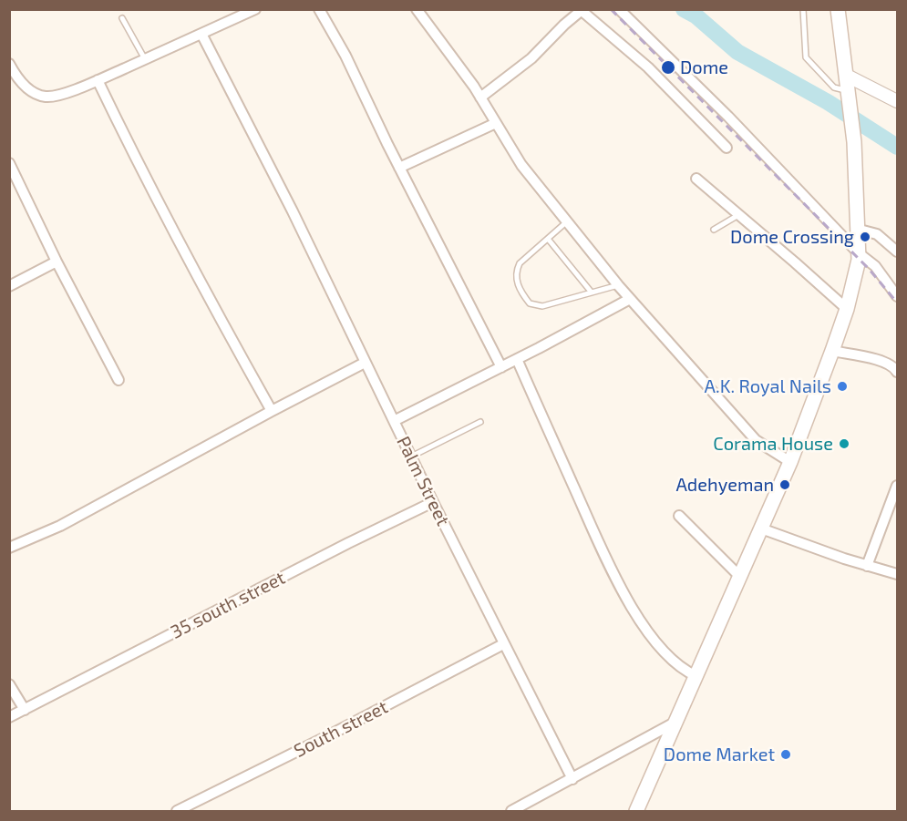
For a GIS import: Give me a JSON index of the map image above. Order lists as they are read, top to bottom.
{
  "streets": {
    "street": ["Palm Street", "35 south street", "South street"]
  },
  "crossings": [
    ["Palm Street", "35 south street"],
    ["Palm Street", "South street"]
  ],
  "places": [
    "Dome",
    "Dome Crossing",
    "A.K. Royal Nails",
    "Corama House",
    "Adehyeman",
    "Dome Market"
  ]
}
